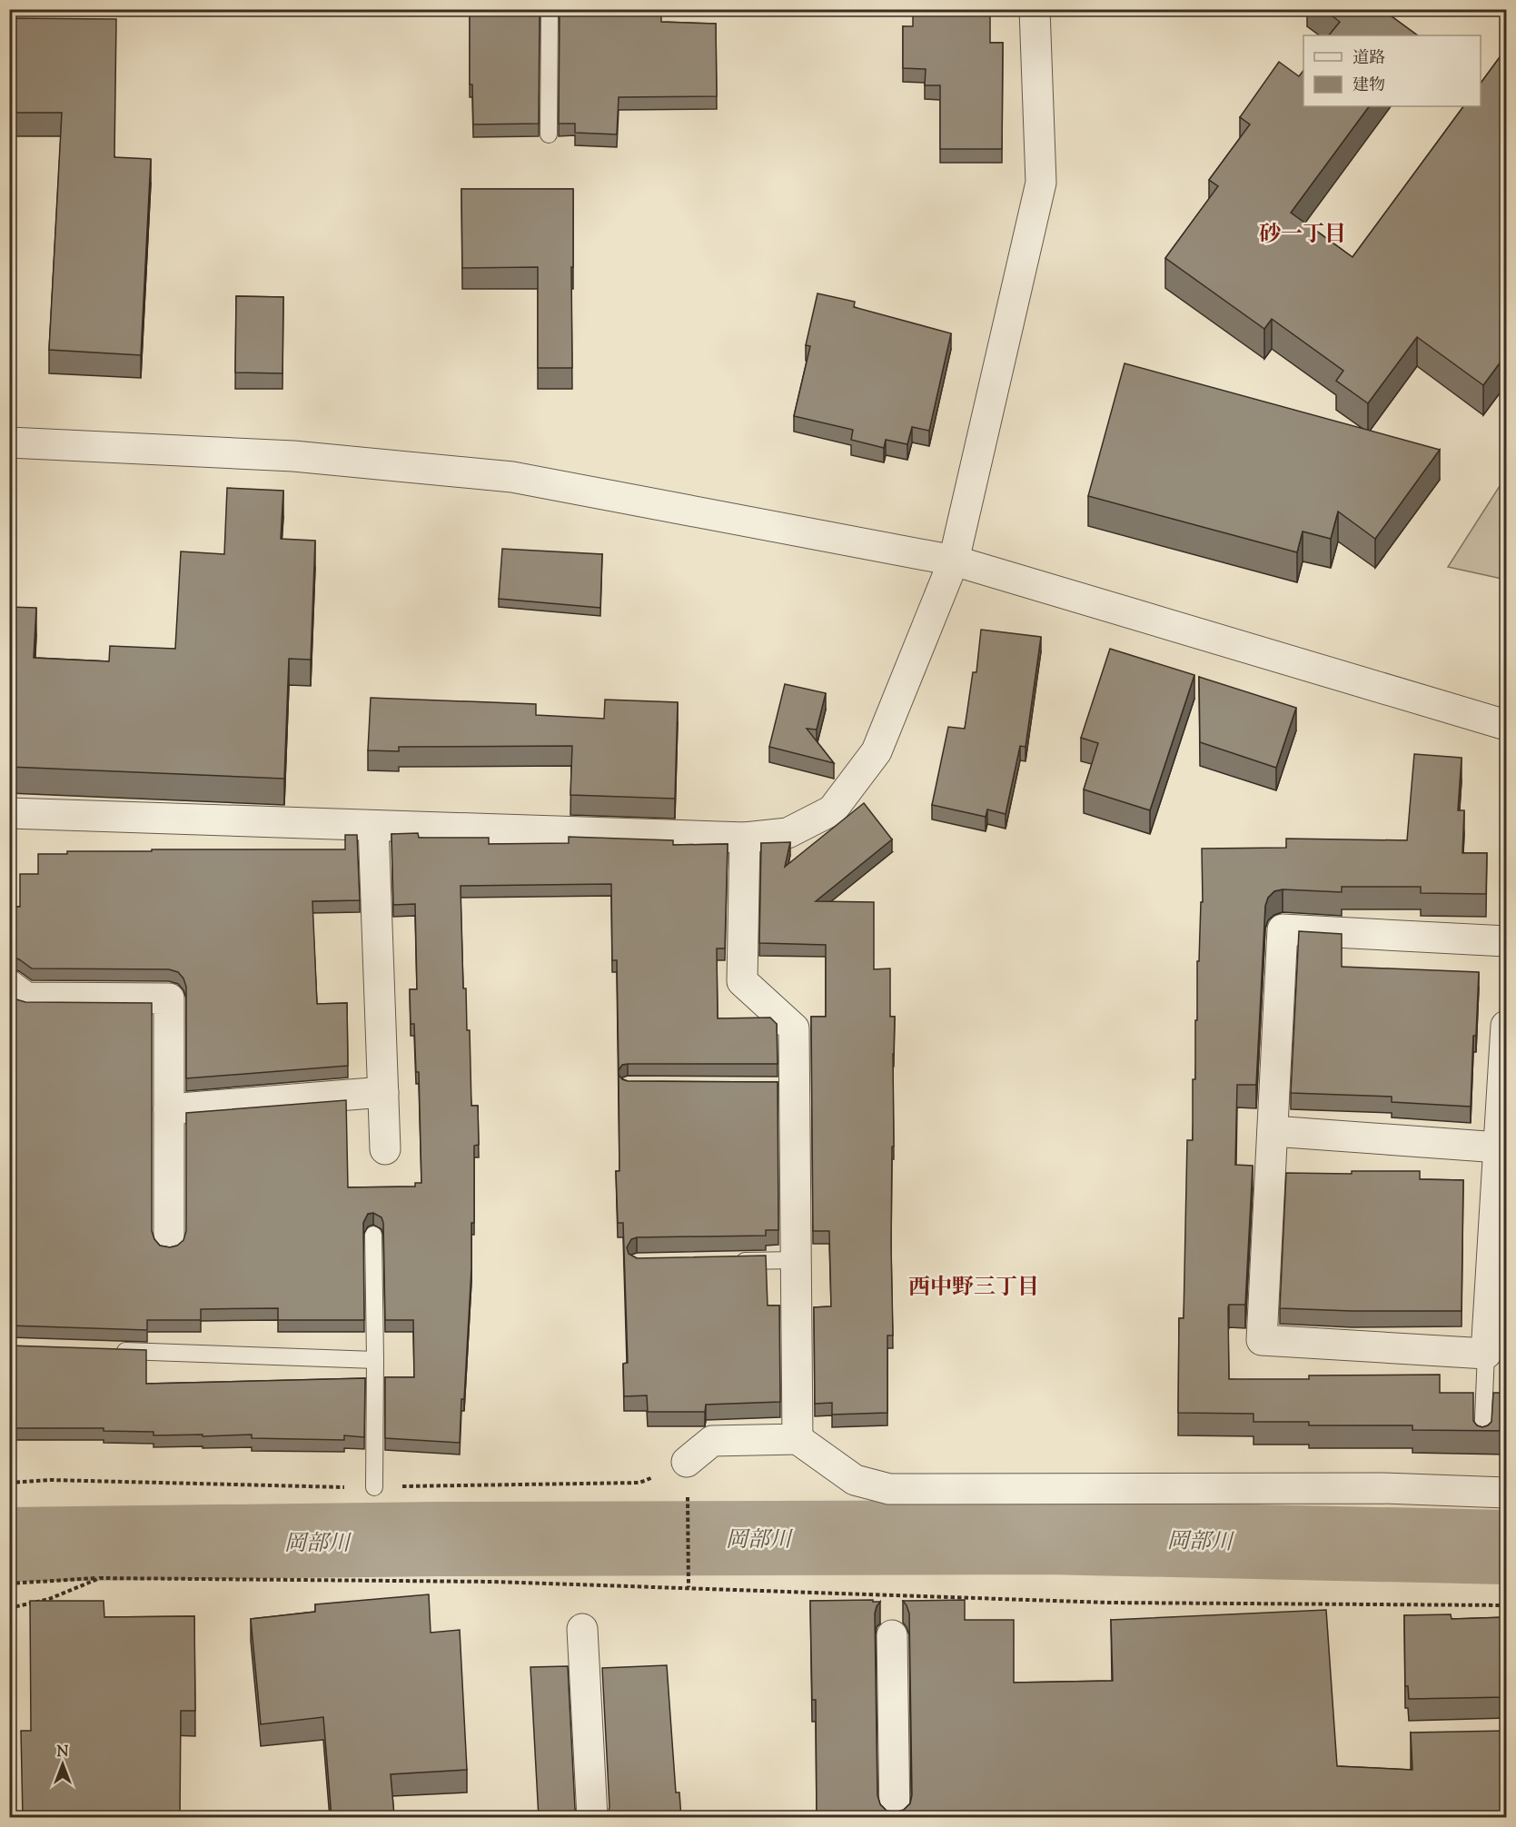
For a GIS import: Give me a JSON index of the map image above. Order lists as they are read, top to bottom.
{
  "districts": ["砂一丁目", "西中野三丁目"],
  "water": ["岡部川"],
  "legend": ["道路", "建物"],
  "north": "top"
}
